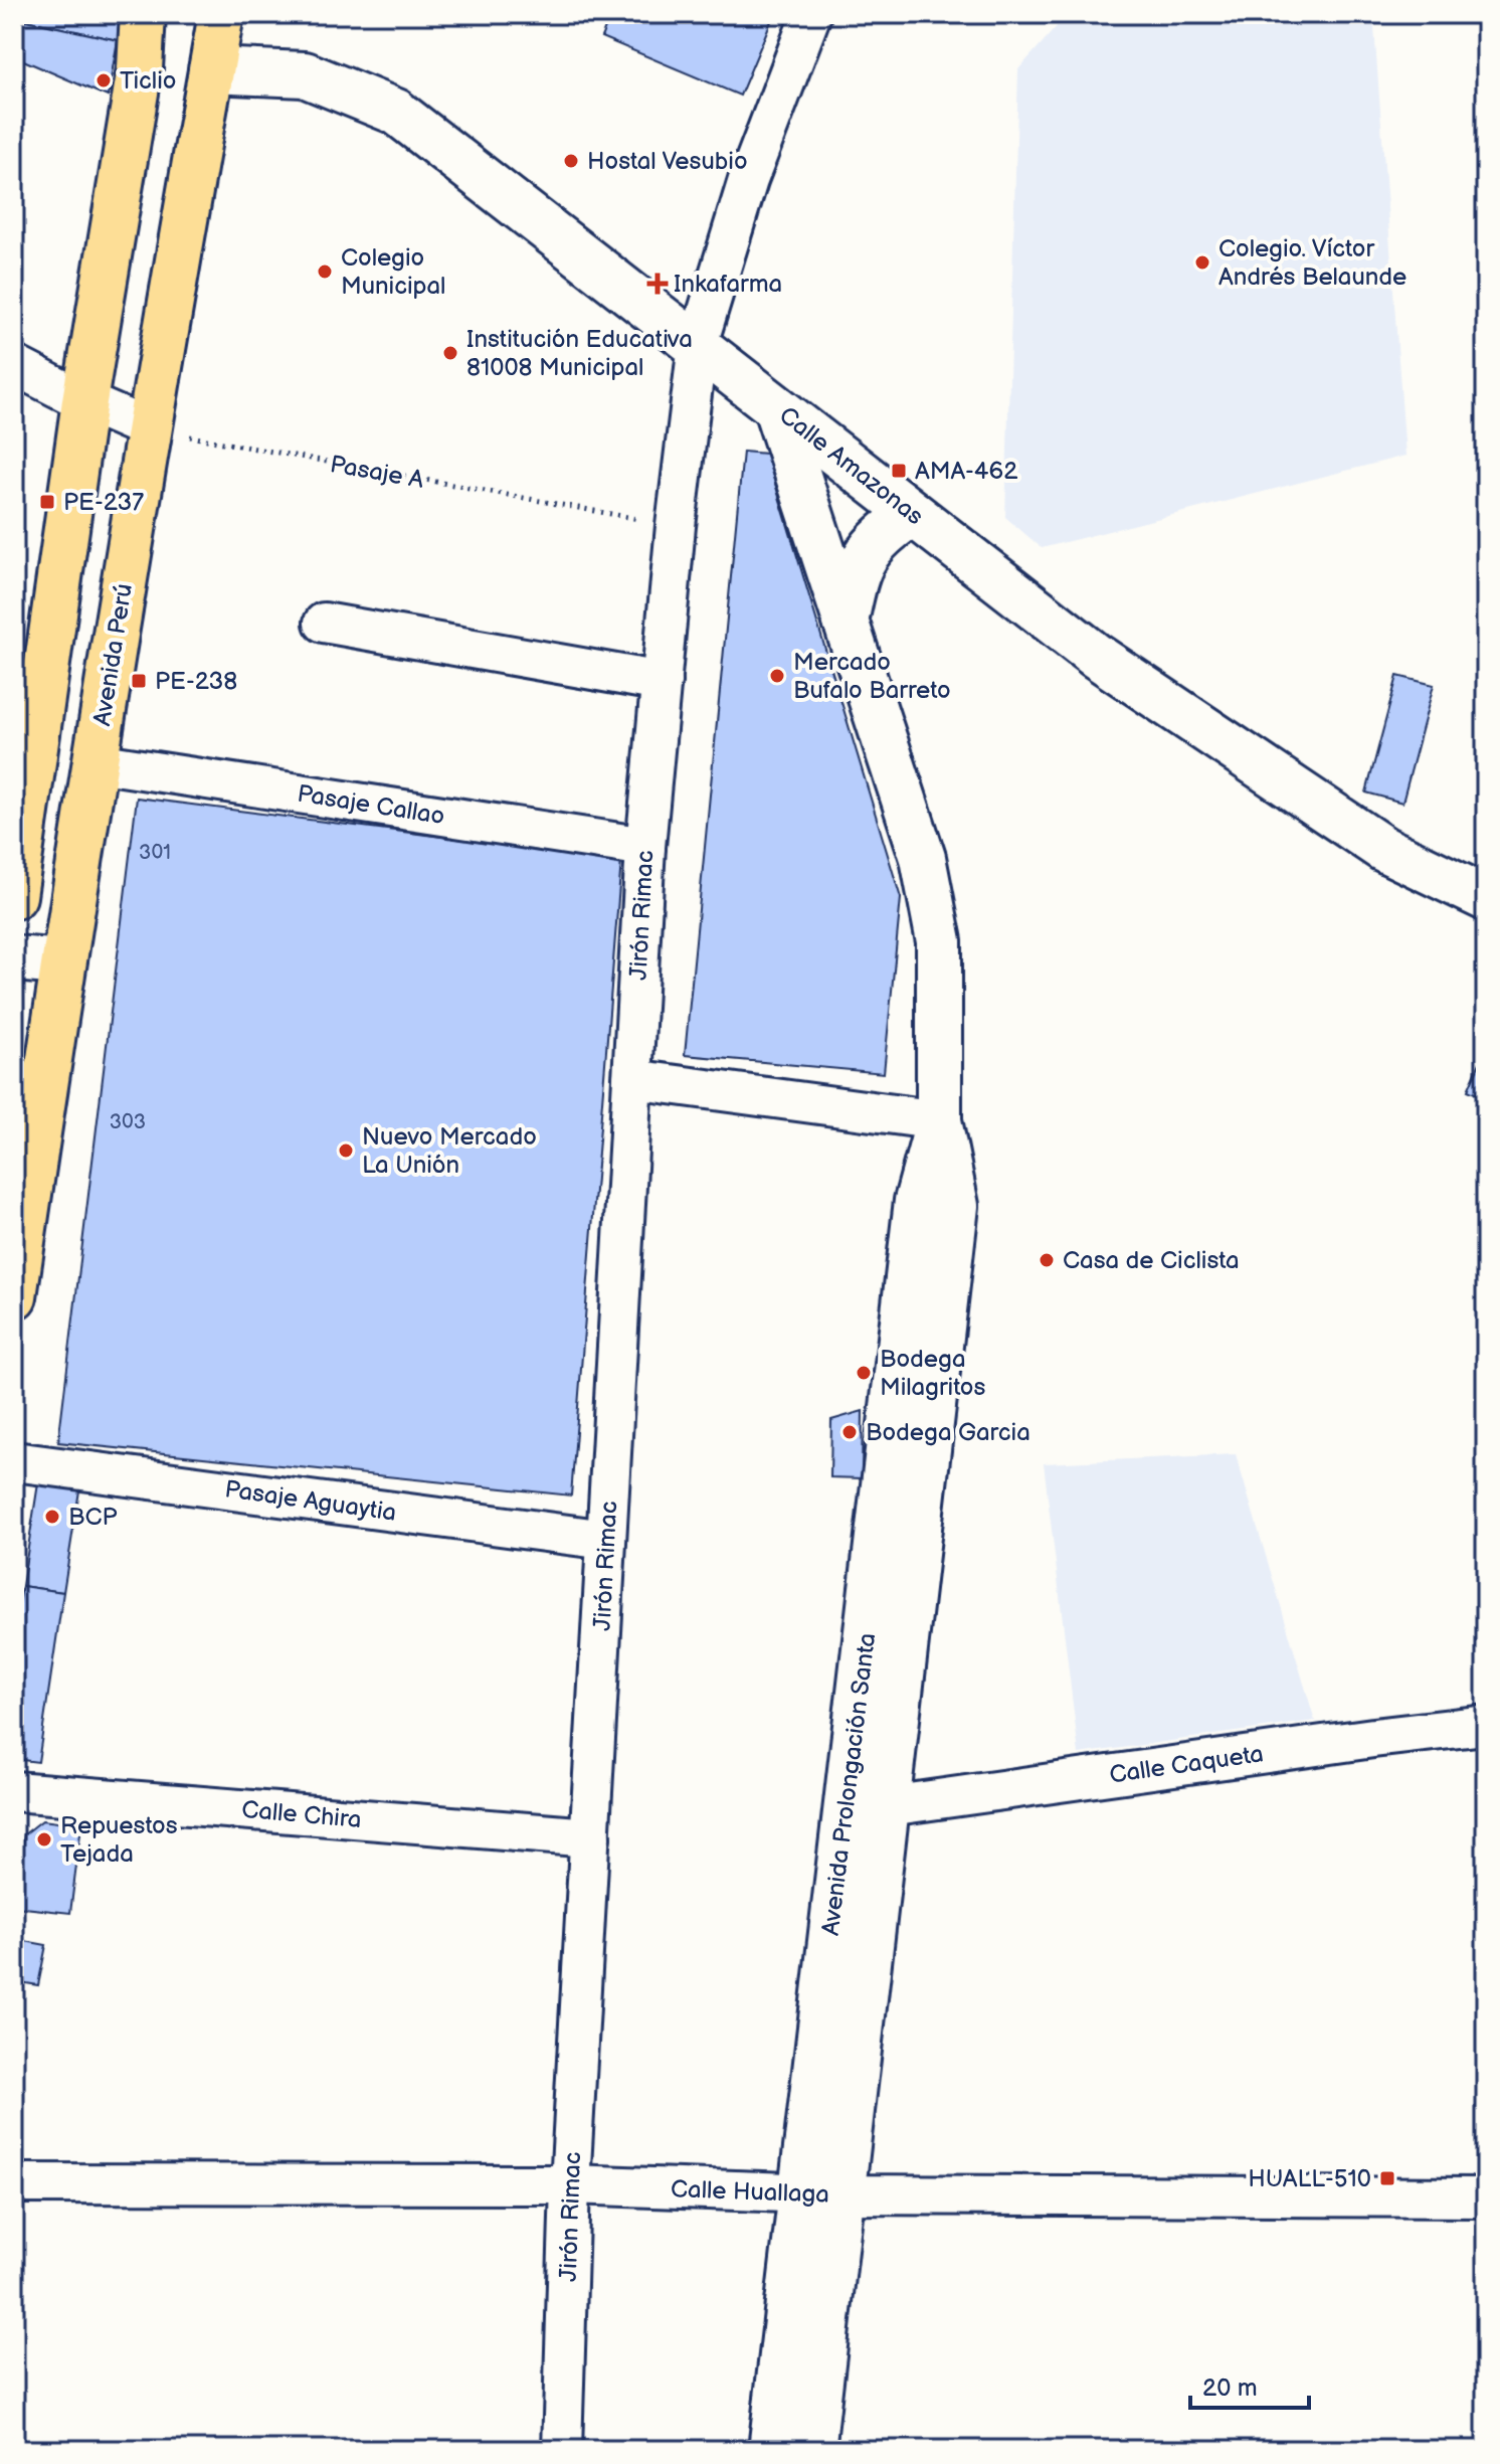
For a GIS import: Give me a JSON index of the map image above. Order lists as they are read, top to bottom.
{
  "streets": {
    "main road": ["Avenida Perú"],
    "street": [
      "Calle Amazonas",
      "Pasaje Callao",
      "Jirón Rimac",
      "Pasaje Aguaytia",
      "Calle Caqueta",
      "Avenida Prolongación Santa",
      "Calle Chira",
      "Calle Huallaga"
    ],
    "path": ["Pasaje A"]
  },
  "crossings": [
    ["Calle Amazonas", "Avenida Perú"],
    ["Calle Amazonas", "Jirón Rimac"],
    ["Calle Amazonas", "Avenida Prolongación Santa"],
    ["Pasaje A", "Avenida Perú"],
    ["Pasaje A", "Jirón Rimac"],
    ["Avenida Perú", "Pasaje Callao"],
    ["Pasaje Callao", "Jirón Rimac"],
    ["Jirón Rimac", "Pasaje Aguaytia"],
    ["Jirón Rimac", "Calle Chira"],
    ["Jirón Rimac", "Calle Huallaga"],
    ["Calle Caqueta", "Avenida Prolongación Santa"],
    ["Avenida Prolongación Santa", "Calle Huallaga"]
  ],
  "places": {
    "other": [
      "Ticlio",
      "Hostal Vesubio",
      "Colegio. Víctor Andrés Belaunde",
      "Colegio Municipal",
      "Institución Educativa 81008 Municipal",
      "Mercado Bufalo Barreto",
      "Nuevo Mercado La Unión",
      "Casa de Ciclista",
      "Bodega Milagritos",
      "Bodega Garcia",
      "BCP",
      "Repuestos Tejada"
    ],
    "health": ["Inkafarma"],
    "transit": [
      "AMA-462",
      "PE-237",
      "PE-238",
      "HUALL-510"
    ]
  },
  "house_numbers": ["301", "303"],
  "scale_bar": "20 m"
}
